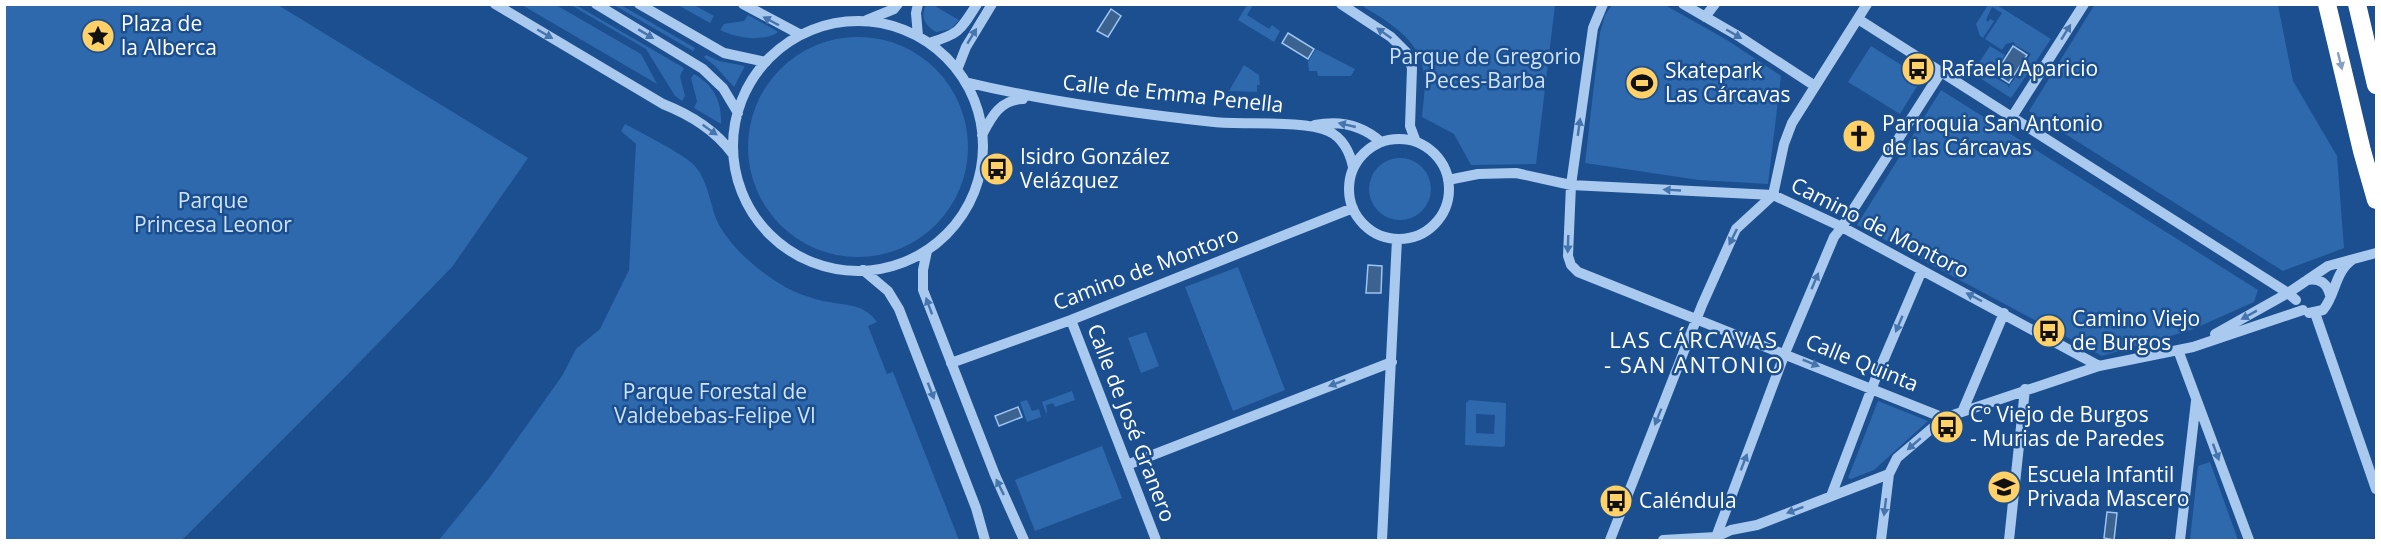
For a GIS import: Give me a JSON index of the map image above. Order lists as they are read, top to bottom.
{
  "streets": {
    "street": [
      "Calle de Emma Penella",
      "Camino de Montoro",
      "Calle Quinta",
      "Calle de José Granero"
    ]
  },
  "crossings": [
    ["Calle de Emma Penella", "Camino de Montoro"],
    ["Camino de Montoro", "Calle Quinta"],
    ["Camino de Montoro", "Calle de José Granero"]
  ],
  "one_way": ["Calle Quinta"],
  "districts": ["LAS CÁRCAVAS - SAN ANTONIO"],
  "parks": ["Parque de Gregorio Peces-Barba", "Parque Princesa Leonor", "Parque Forestal de Valdebebas-Felipe VI"],
  "places": {
    "place": ["Plaza de la Alberca"],
    "bus stop": [
      "Rafaela Aparicio",
      "Isidro González Velázquez",
      "Camino Viejo de Burgos",
      "Cº Viejo de Burgos - Murias de Paredes",
      "Caléndula"
    ],
    "sports": ["Skatepark Las Cárcavas"],
    "church": ["Parroquia San Antonio de las Cárcavas"],
    "school or university": ["Escuela Infantil Privada Mascero"]
  }
}
